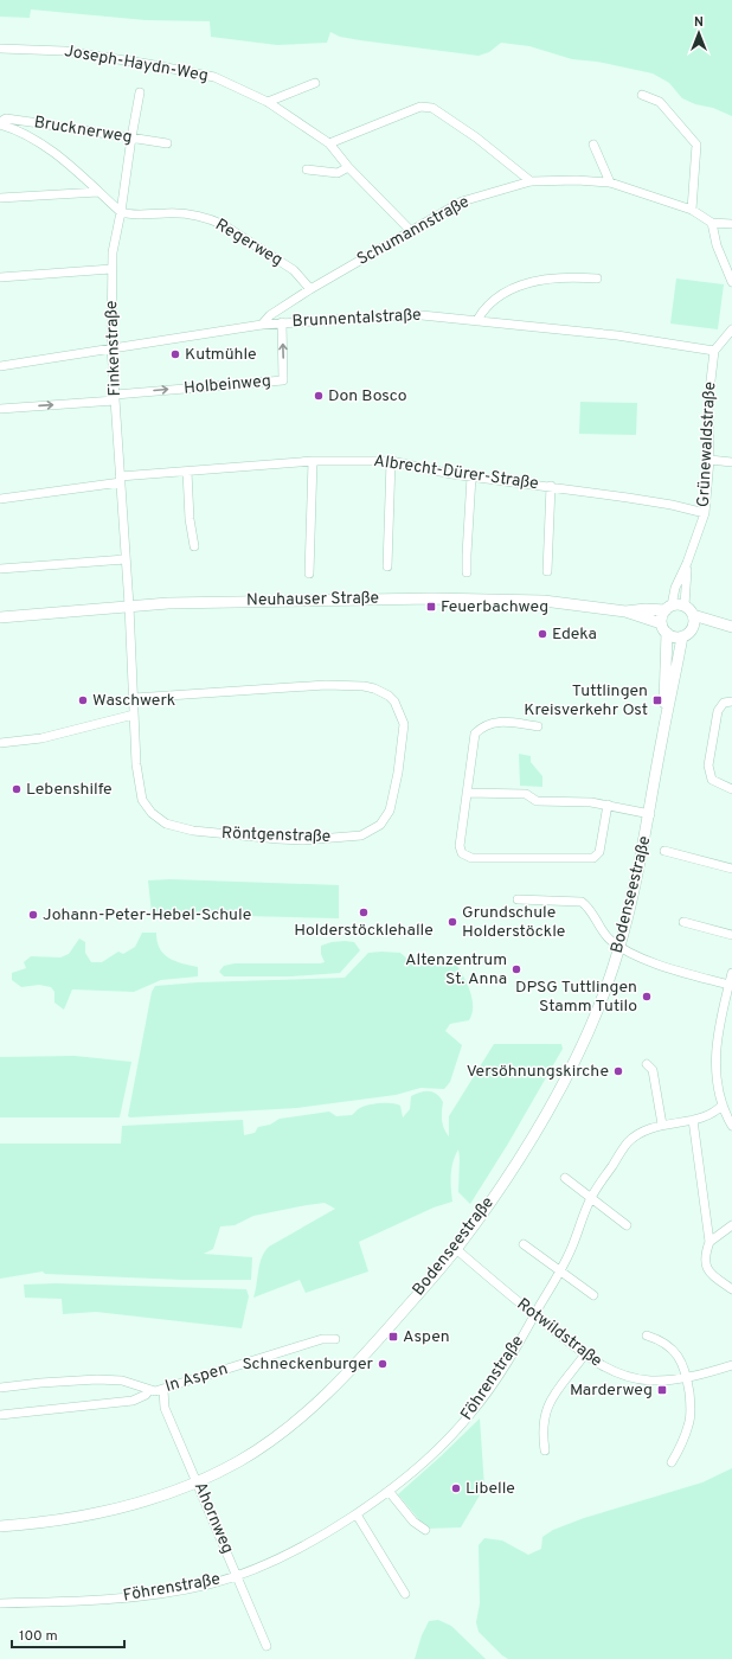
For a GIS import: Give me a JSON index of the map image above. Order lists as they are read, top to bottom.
{
  "streets": {
    "street": [
      "Joseph-Haydn-Weg",
      "Brucknerweg",
      "Schumannstraße",
      "Regerweg",
      "Brunnentalstraße",
      "Finkenstraße",
      "Holbeinweg",
      "Grünewaldstraße",
      "Albrecht-Dürer-Straße",
      "Neuhauser Straße",
      "Röntgenstraße",
      "Bodenseestraße",
      "Rotwildstraße",
      "In Aspen",
      "Föhrenstraße",
      "Ahornweg"
    ]
  },
  "crossings": [
    ["Joseph-Haydn-Weg", "Schumannstraße"],
    ["Brucknerweg", "Finkenstraße"],
    ["Schumannstraße", "Regerweg"],
    ["Schumannstraße", "Brunnentalstraße"],
    ["Regerweg", "Finkenstraße"],
    ["Brunnentalstraße", "Finkenstraße"],
    ["Brunnentalstraße", "Holbeinweg"],
    ["Brunnentalstraße", "Grünewaldstraße"],
    ["Finkenstraße", "Holbeinweg"],
    ["Finkenstraße", "Albrecht-Dürer-Straße"],
    ["Finkenstraße", "Neuhauser Straße"],
    ["Finkenstraße", "Röntgenstraße"],
    ["Grünewaldstraße", "Albrecht-Dürer-Straße"],
    ["Grünewaldstraße", "Neuhauser Straße"],
    ["Grünewaldstraße", "Bodenseestraße"],
    ["Neuhauser Straße", "Röntgenstraße"],
    ["Neuhauser Straße", "Bodenseestraße"],
    ["Bodenseestraße", "Rotwildstraße"],
    ["Bodenseestraße", "Ahornweg"],
    ["Rotwildstraße", "Föhrenstraße"],
    ["In Aspen", "Ahornweg"],
    ["Föhrenstraße", "Ahornweg"]
  ],
  "one_way": ["Holbeinweg"],
  "places": {
    "other": [
      "Kutmühle",
      "Don Bosco",
      "Edeka",
      "Waschwerk",
      "Lebenshilfe",
      "Holderstöcklehalle",
      "Johann-Peter-Hebel-Schule",
      "Grundschule Holderstöckle",
      "Altenzentrum St. Anna",
      "DPSG Tuttlingen Stamm Tutilo",
      "Versöhnungskirche",
      "Schneckenburger",
      "Libelle"
    ],
    "transit": [
      "Feuerbachweg",
      "Tuttlingen Kreisverkehr Ost",
      "Aspen",
      "Marderweg"
    ]
  },
  "scale_bar": "100 m",
  "north": "top"
}
